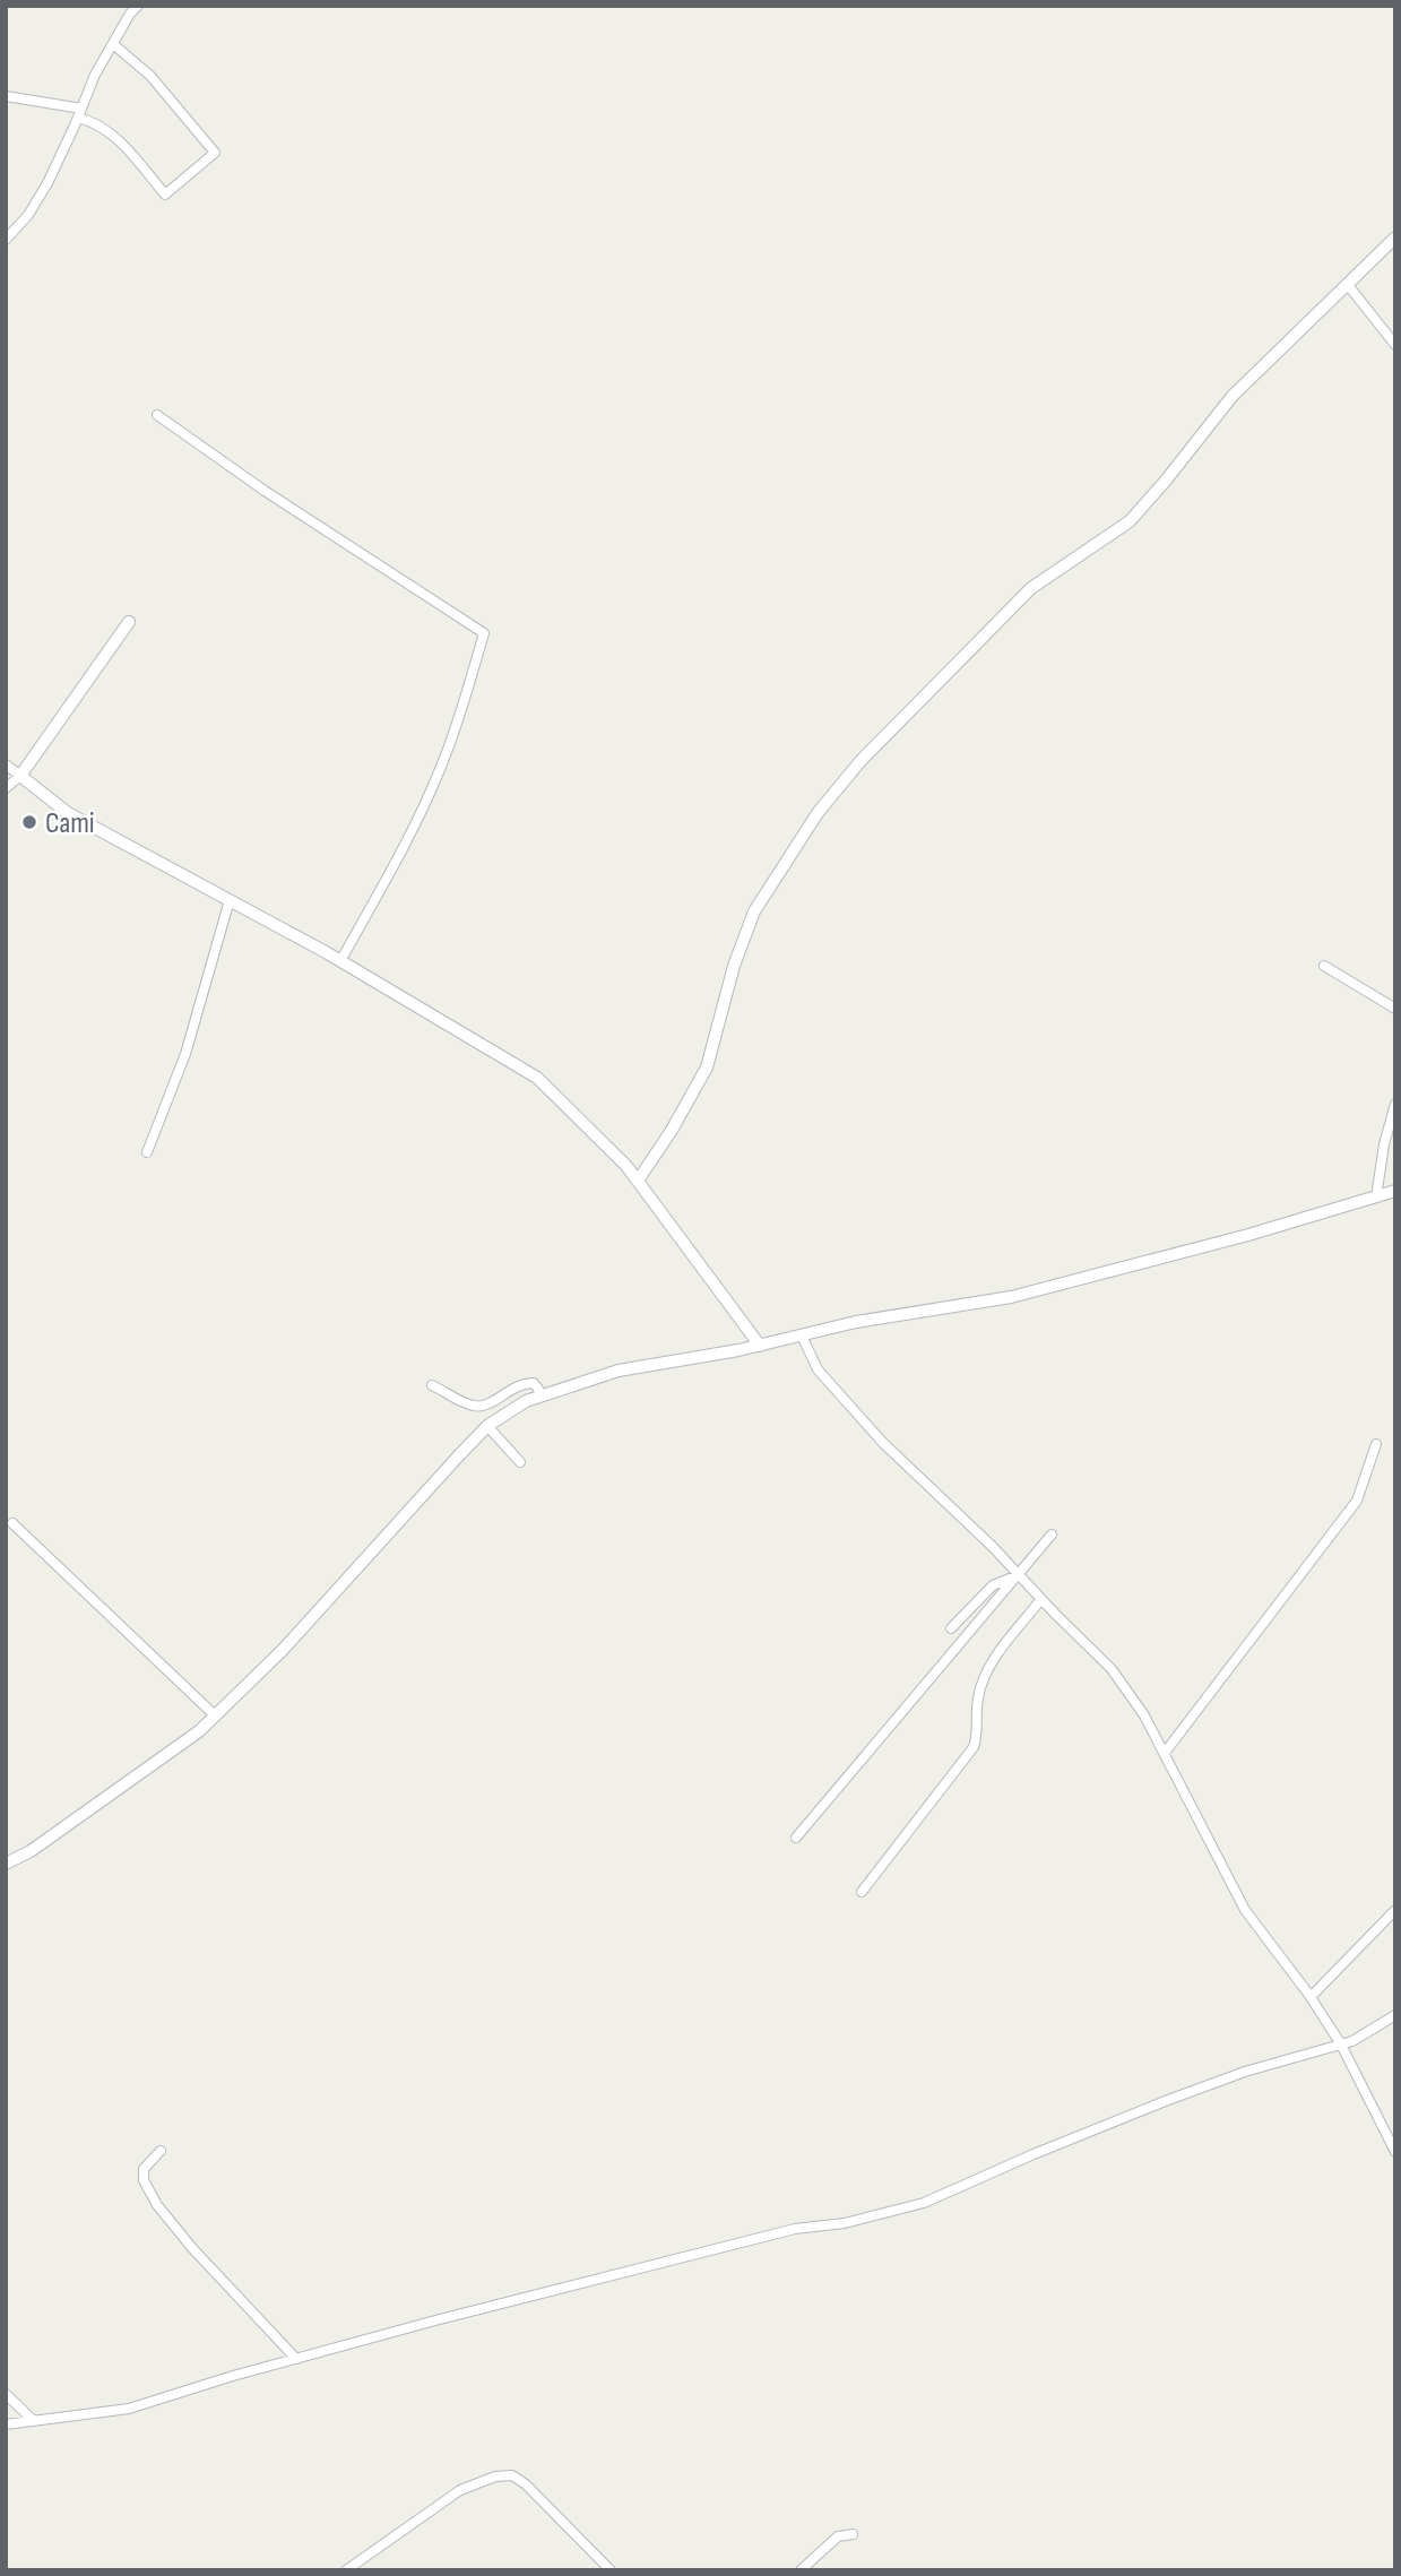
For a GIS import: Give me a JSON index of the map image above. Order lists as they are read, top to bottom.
{
  "places": ["Cami"]
}
